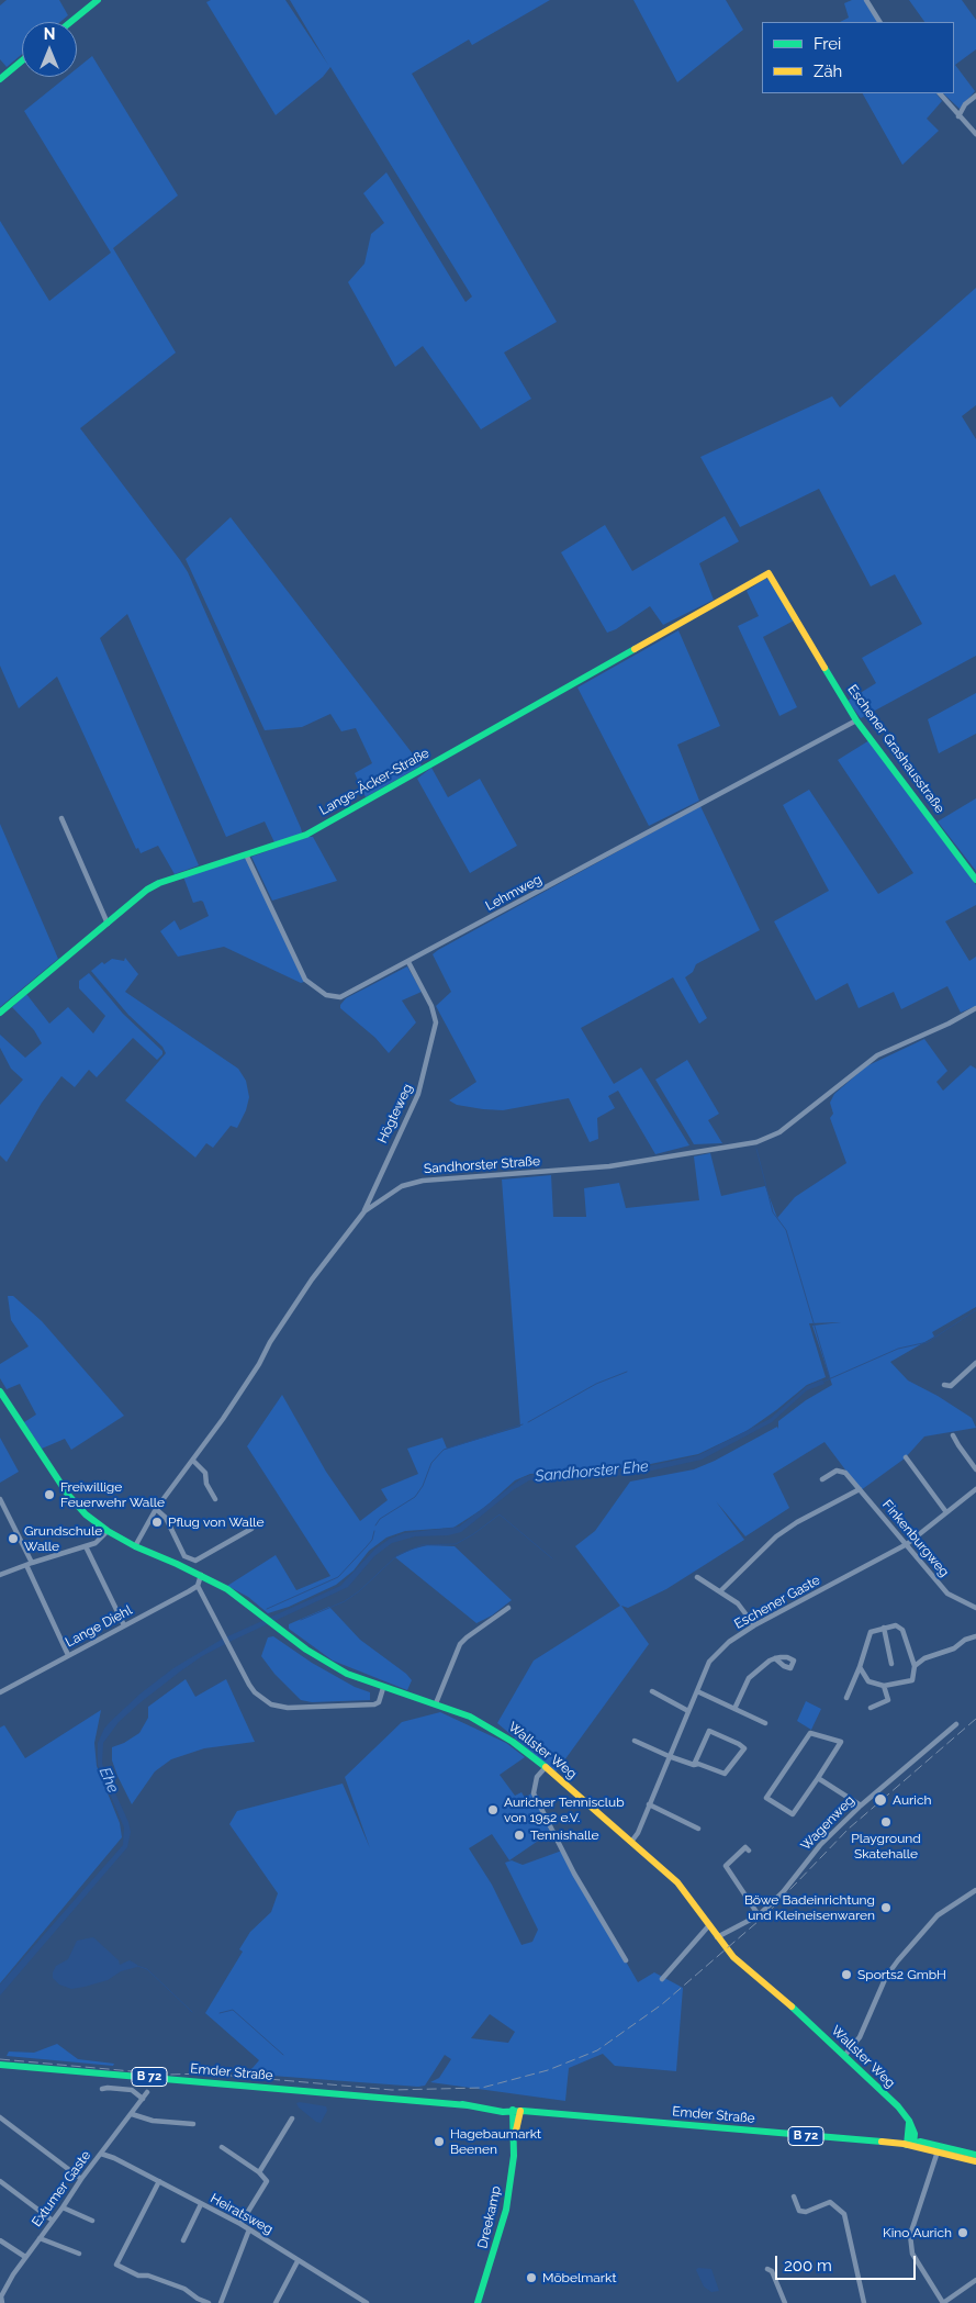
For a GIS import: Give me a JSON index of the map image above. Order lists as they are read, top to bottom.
{
  "streets": {
    "street": [
      "Eschener Grashausstraße",
      "Lange-Äcker-Straße",
      "Lehmweg",
      "Högteweg",
      "Sandhorster Straße",
      "Finkenburgweg",
      "Eschener Gaste",
      "Lange Diehl",
      "Wallster Weg",
      "Wagenweg",
      "Emder Straße",
      "B 72",
      "Extumer Gaste",
      "Heiratsweg",
      "Dreekamp"
    ]
  },
  "crossings": [
    ["Eschener Grashausstraße", "Lange-Äcker-Straße"],
    ["Eschener Grashausstraße", "Lehmweg"],
    ["Lange-Äcker-Straße", "Lehmweg"],
    ["Lehmweg", "Högteweg"],
    ["Högteweg", "Sandhorster Straße"],
    ["Sandhorster Straße", "Wallster Weg"],
    ["Finkenburgweg", "Eschener Gaste"],
    ["Eschener Gaste", "Wallster Weg"],
    ["Wallster Weg", "Wagenweg"],
    ["Wallster Weg", "Emder Straße"],
    ["Emder Straße", "Dreekamp"],
    ["Extumer Gaste", "Heiratsweg"]
  ],
  "water": ["Sandhorster Ehe", "Ehe"],
  "places": [
    "Freiwillige Feuerwehr Walle",
    "Pflug von Walle",
    "Grundschule Walle",
    "Aurich",
    "Auricher Tennisclub von 1952 e.V.",
    "Playground Skatehalle",
    "Tennishalle",
    "Böwe Badeinrichtung und Kleineisenwaren",
    "Sports2 GmbH",
    "Hagebaumarkt Beenen",
    "Kino Aurich",
    "Möbelmarkt"
  ],
  "legend": ["Frei", "Zäh"],
  "scale_bar": "200 m",
  "north": "top"
}
